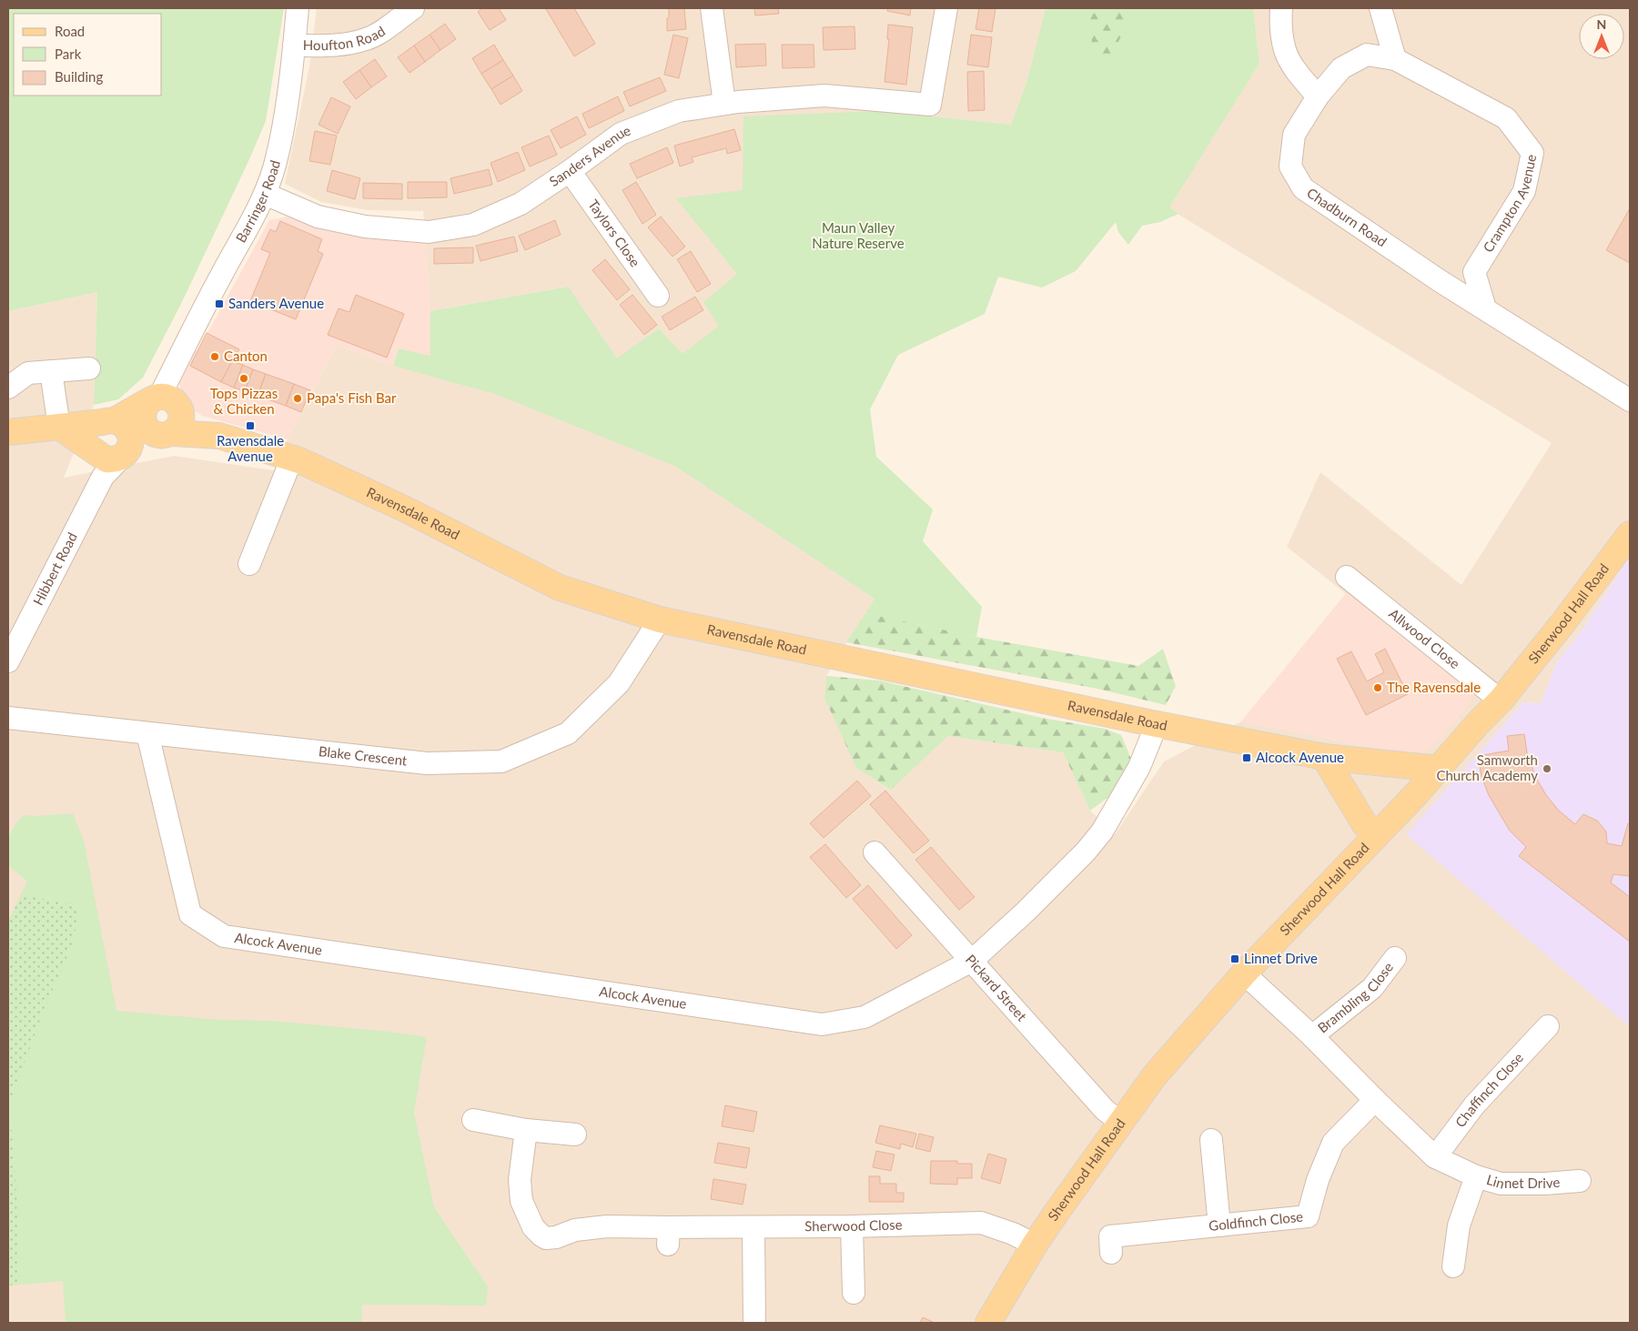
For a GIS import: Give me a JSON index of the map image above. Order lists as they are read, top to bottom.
{
  "streets": {
    "main road": ["Ravensdale Road", "Sherwood Hall Road"],
    "street": [
      "Houfton Road",
      "Sanders Avenue",
      "Barringer Road",
      "Crampton Avenue",
      "Chadburn Road",
      "Taylors Close",
      "Hibbert Road",
      "Allwood Close",
      "Blake Crescent",
      "Alcock Avenue",
      "Pickard Street",
      "Brambling Close",
      "Chaffinch Close",
      "Linnet Drive",
      "Goldfinch Close",
      "Sherwood Close"
    ]
  },
  "crossings": [
    ["Houfton Road", "Barringer Road"],
    ["Sanders Avenue", "Barringer Road"],
    ["Sanders Avenue", "Taylors Close"],
    ["Barringer Road", "Ravensdale Road"],
    ["Crampton Avenue", "Chadburn Road"],
    ["Ravensdale Road", "Sherwood Hall Road"],
    ["Ravensdale Road", "Blake Crescent"],
    ["Ravensdale Road", "Alcock Avenue"],
    ["Sherwood Hall Road", "Allwood Close"],
    ["Sherwood Hall Road", "Pickard Street"],
    ["Sherwood Hall Road", "Linnet Drive"],
    ["Sherwood Hall Road", "Sherwood Close"],
    ["Blake Crescent", "Alcock Avenue"],
    ["Alcock Avenue", "Pickard Street"],
    ["Brambling Close", "Linnet Drive"],
    ["Chaffinch Close", "Linnet Drive"],
    ["Linnet Drive", "Goldfinch Close"]
  ],
  "parks": ["Maun Valley Nature Reserve"],
  "places": {
    "transit": [
      "Sanders Avenue",
      "Ravensdale Avenue",
      "Alcock Avenue",
      "Linnet Drive"
    ],
    "other": [
      "Canton",
      "Tops Pizzas & Chicken",
      "Papa's Fish Bar",
      "The Ravensdale",
      "Samworth Church Academy"
    ]
  },
  "legend": ["Road", "Park", "Building"],
  "north": "top"
}
